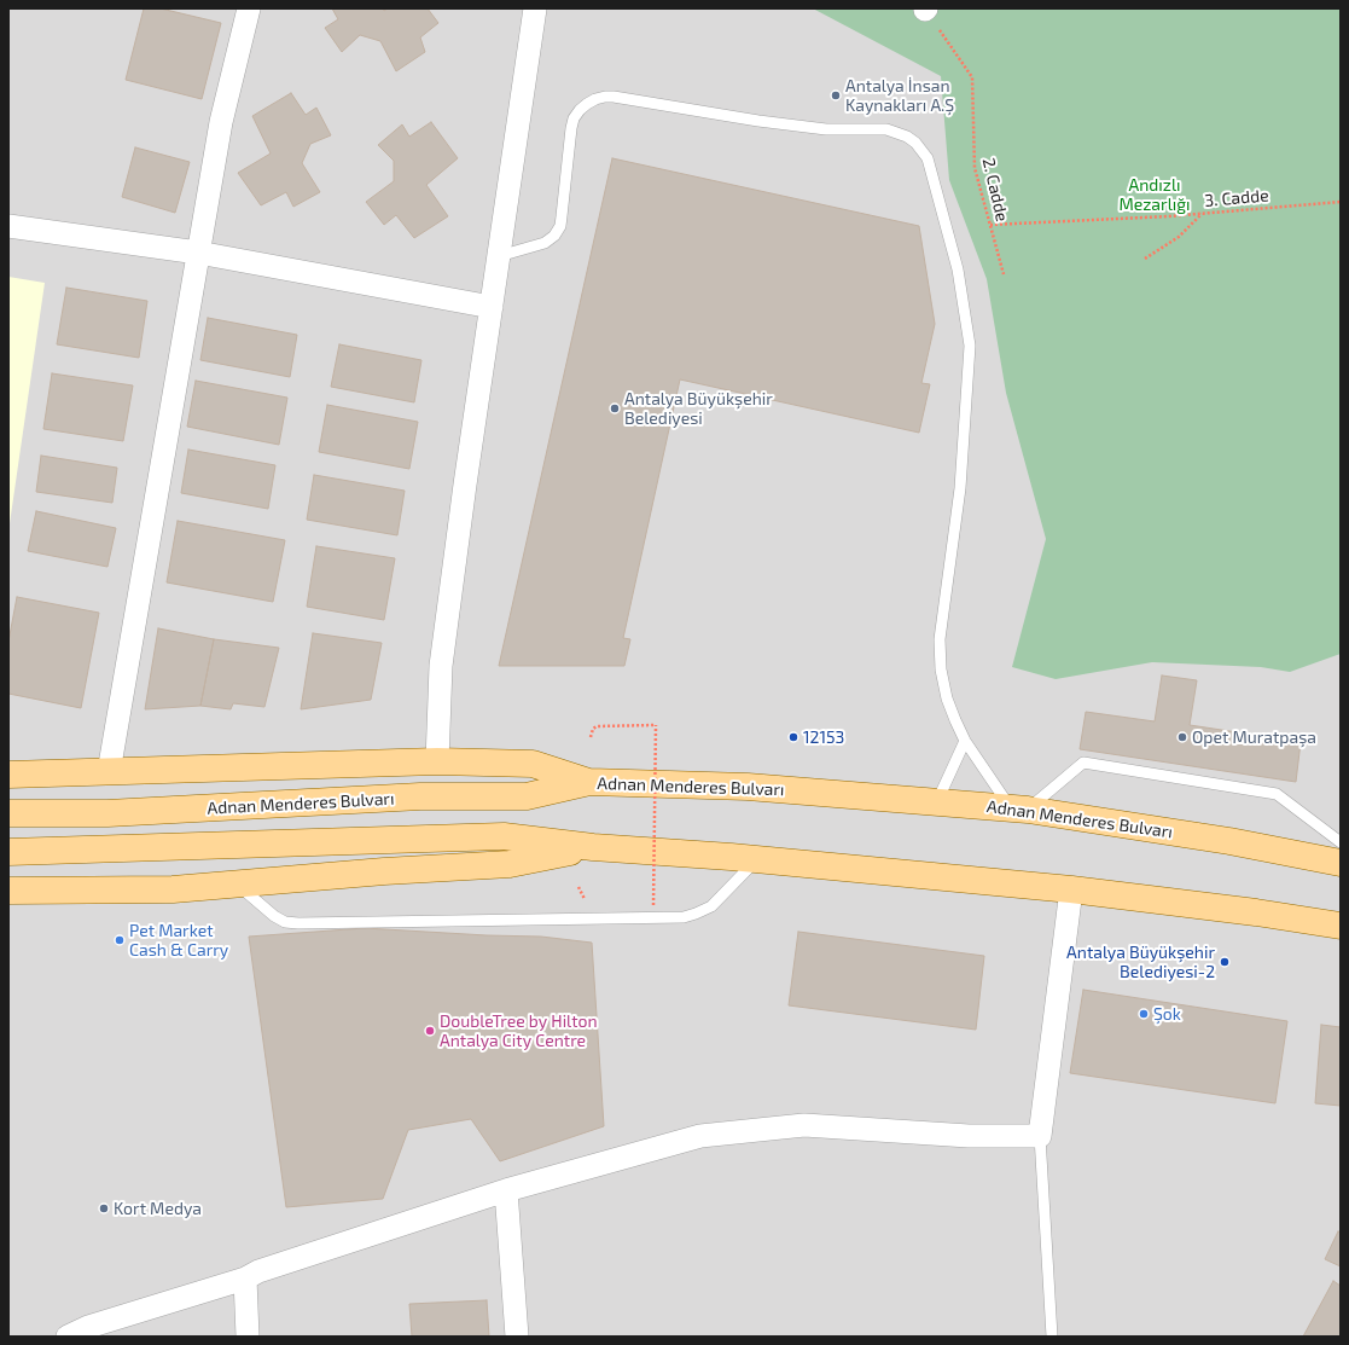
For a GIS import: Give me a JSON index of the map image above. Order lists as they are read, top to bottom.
{
  "streets": {
    "main road": ["Adnan Menderes Bulvarı"],
    "path": ["2. Cadde", "3. Cadde"]
  },
  "crossings": [
    ["2. Cadde", "3. Cadde"]
  ],
  "parks": ["Andızlı Mezarlığı"],
  "places": [
    "Antalya İnsan Kaynakları A.Ş",
    "Antalya Büyükşehir Belediyesi",
    "12153",
    "Opet Muratpaşa",
    "Pet Market Cash & Carry",
    "Antalya Büyükşehir Belediyesi-2",
    "Şok",
    "DoubleTree by Hilton Antalya City Centre",
    "Kort Medya"
  ]
}
